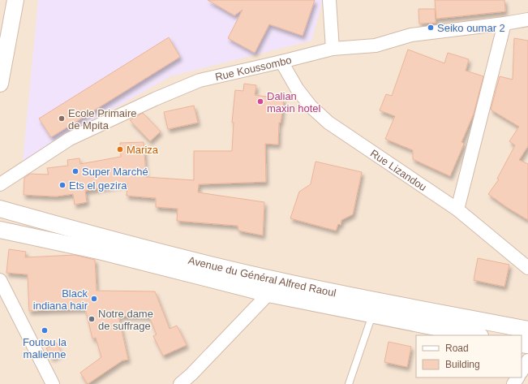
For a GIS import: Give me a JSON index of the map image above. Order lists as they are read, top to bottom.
{
  "streets": {
    "street": ["Rue Koussombo", "Rue Lizandou", "Avenue du Général Alfred Raoul"]
  },
  "crossings": [
    ["Rue Koussombo", "Rue Lizandou"]
  ],
  "places": [
    "Seiko oumar 2",
    "Dalian maxin hotel",
    "Ecole Primaire de Mpita",
    "Mariza",
    "Super Marché",
    "Ets el gezira",
    "Black indiana hair",
    "Notre dame de suffrage",
    "Foutou la malienne"
  ],
  "legend": ["Road", "Building"]
}
